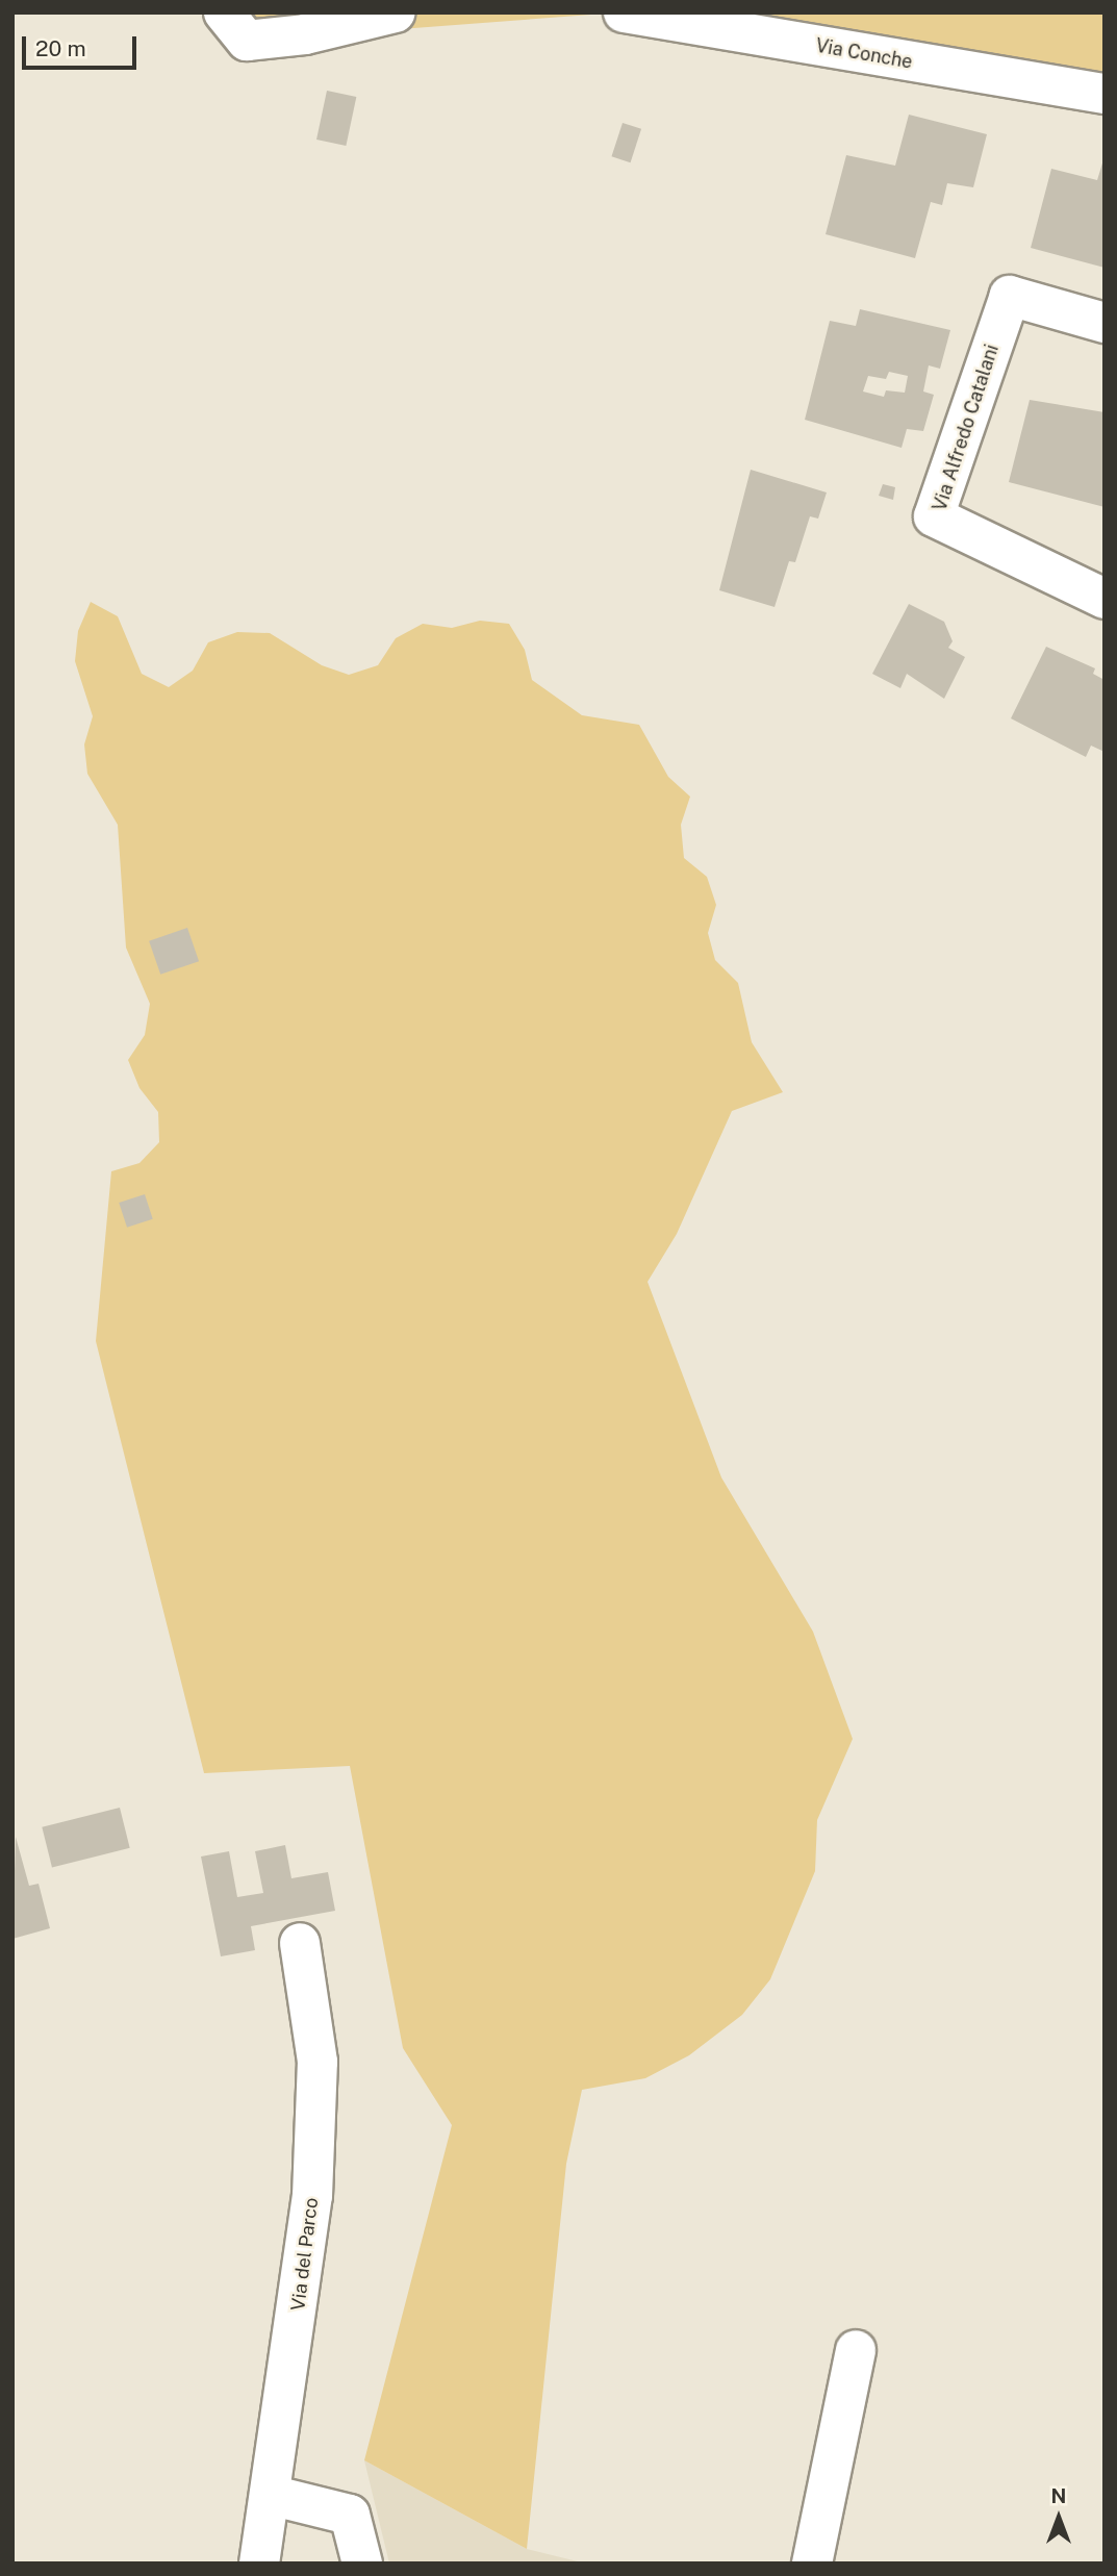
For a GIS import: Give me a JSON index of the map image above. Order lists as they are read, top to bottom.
{
  "streets": {
    "street": ["Via Conche", "Via Alfredo Catalani", "Via del Parco"]
  },
  "scale_bar": "20 m",
  "north": "top"
}
